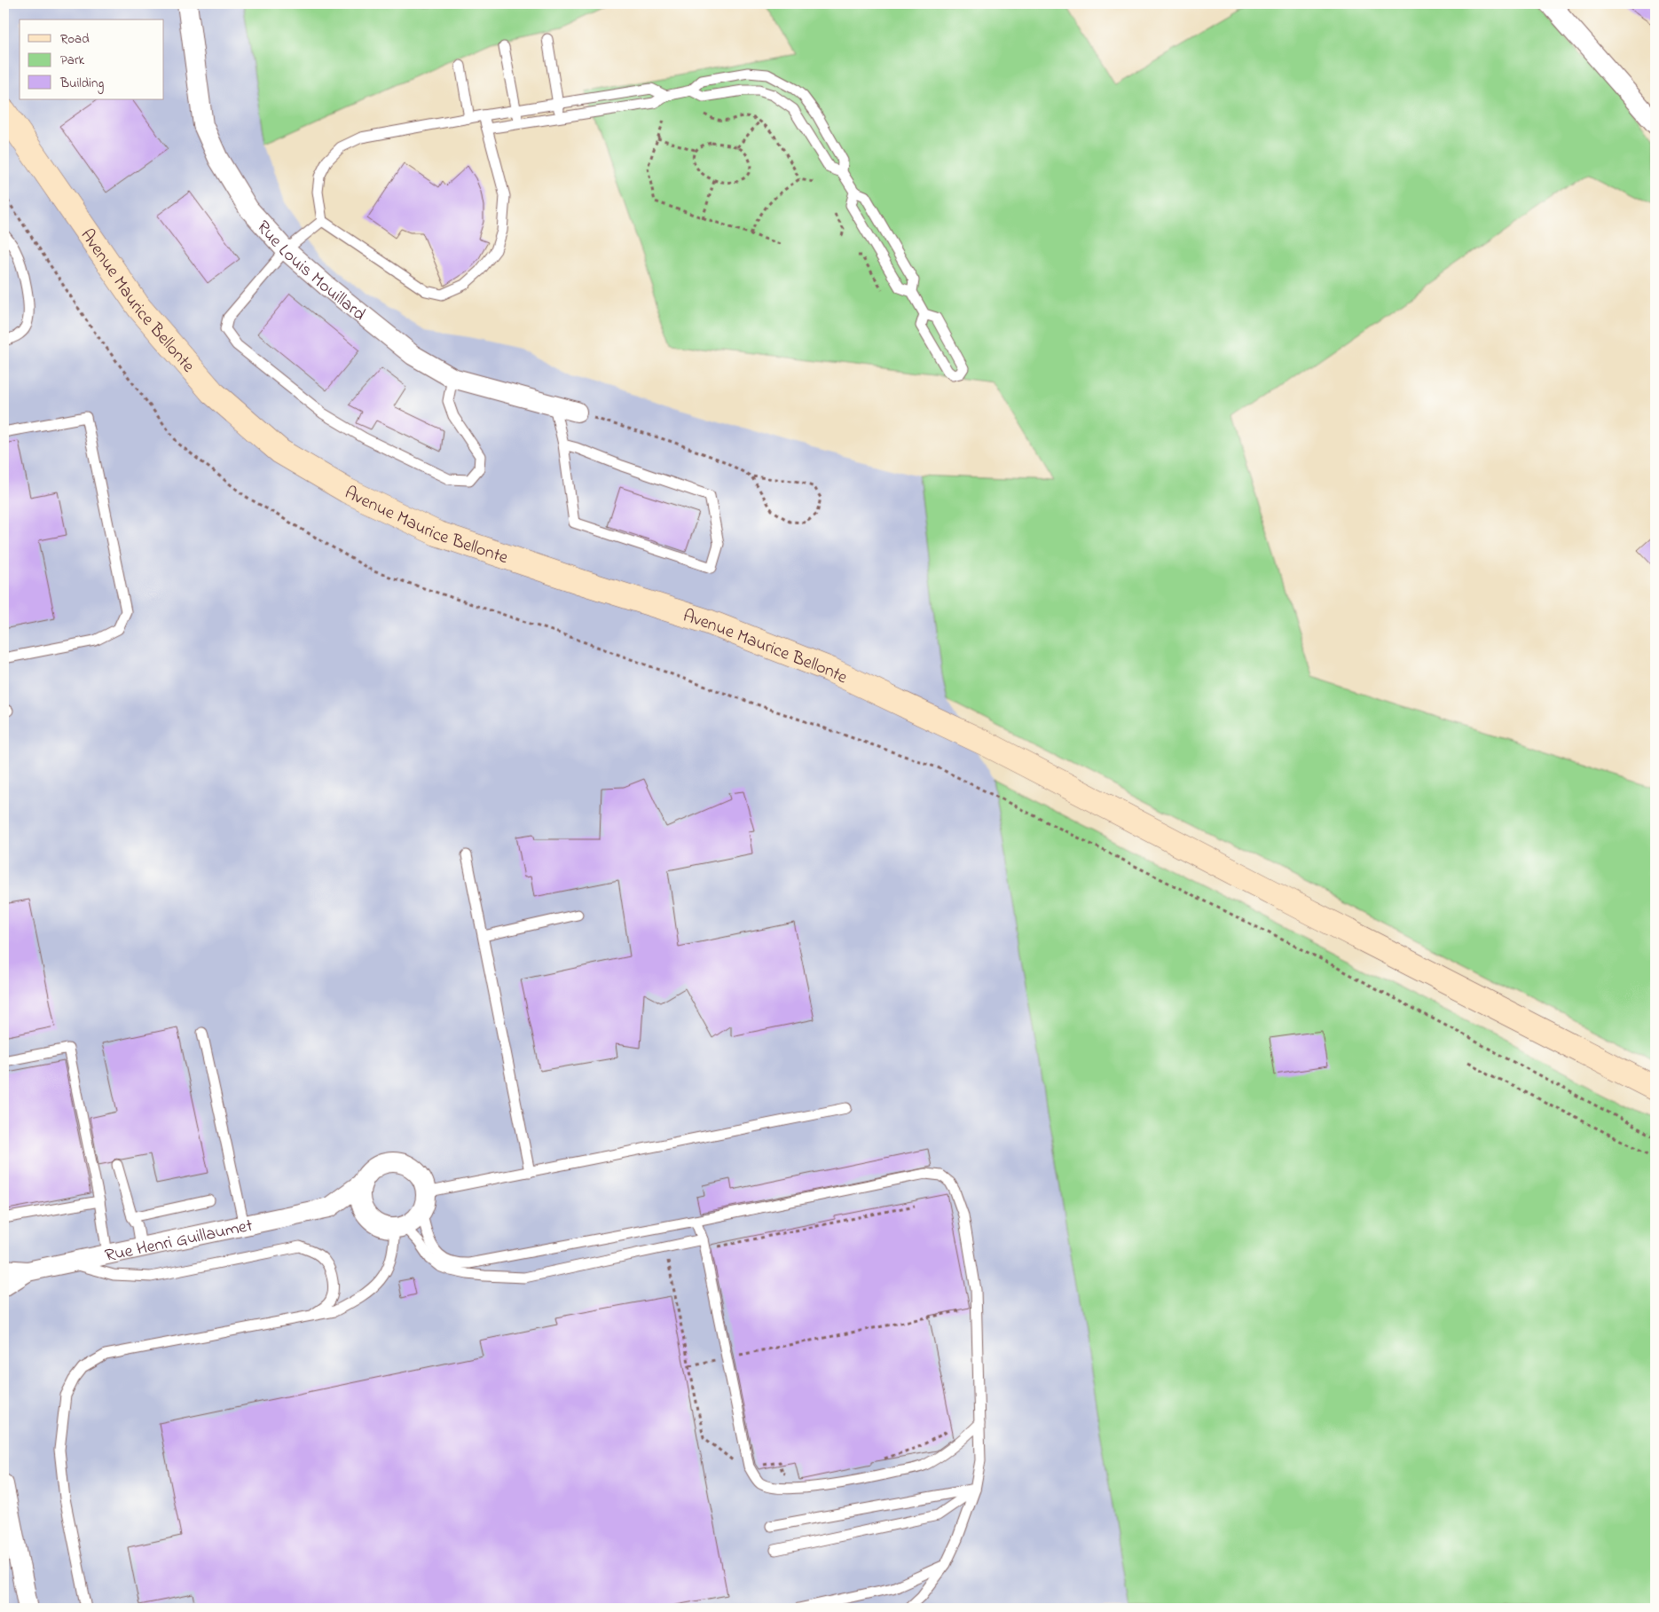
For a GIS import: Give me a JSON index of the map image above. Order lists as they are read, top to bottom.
{
  "streets": {
    "main road": ["Avenue Maurice Bellonte"],
    "street": ["Rue Louis Mouillard", "Rue Henri Guillaumet"]
  },
  "legend": ["Road", "Park", "Building"]
}
